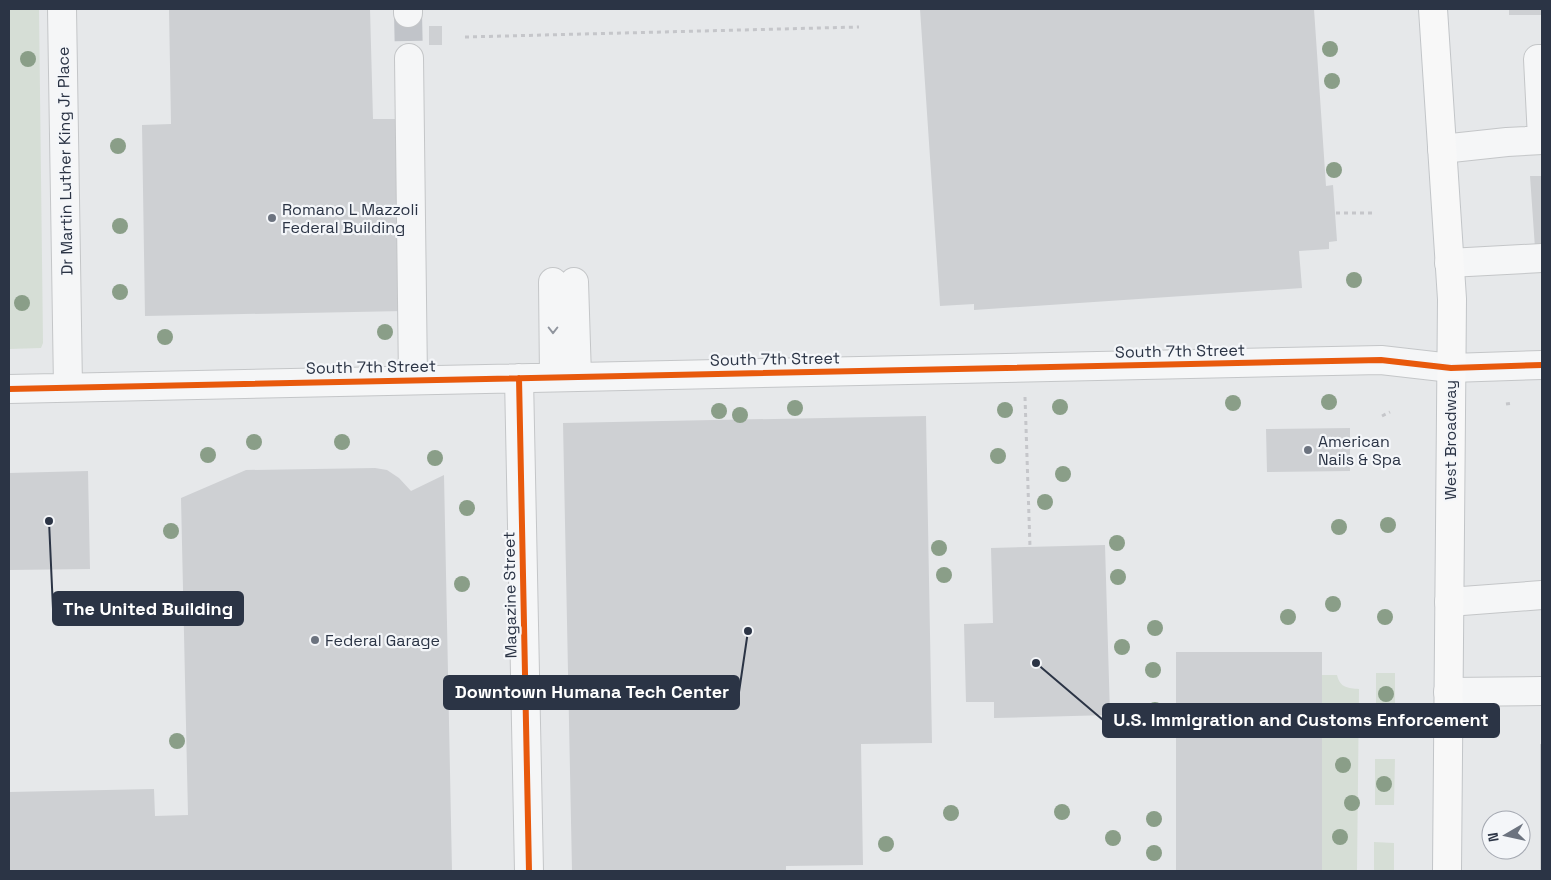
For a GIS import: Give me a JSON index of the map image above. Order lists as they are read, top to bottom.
{
  "streets": {
    "main road": ["West Broadway"],
    "street": ["Dr Martin Luther King Jr Place", "South 7th Street", "Magazine Street"]
  },
  "crossings": [
    ["Dr Martin Luther King Jr Place", "South 7th Street"],
    ["South 7th Street", "West Broadway"],
    ["South 7th Street", "Magazine Street"]
  ],
  "places": [
    "Romano L Mazzoli Federal Building",
    "American Nails & Spa",
    "The United Building",
    "Downtown Humana Tech Center",
    "Federal Garage",
    "U.S. Immigration and Customs Enforcement"
  ],
  "north": "left"
}
